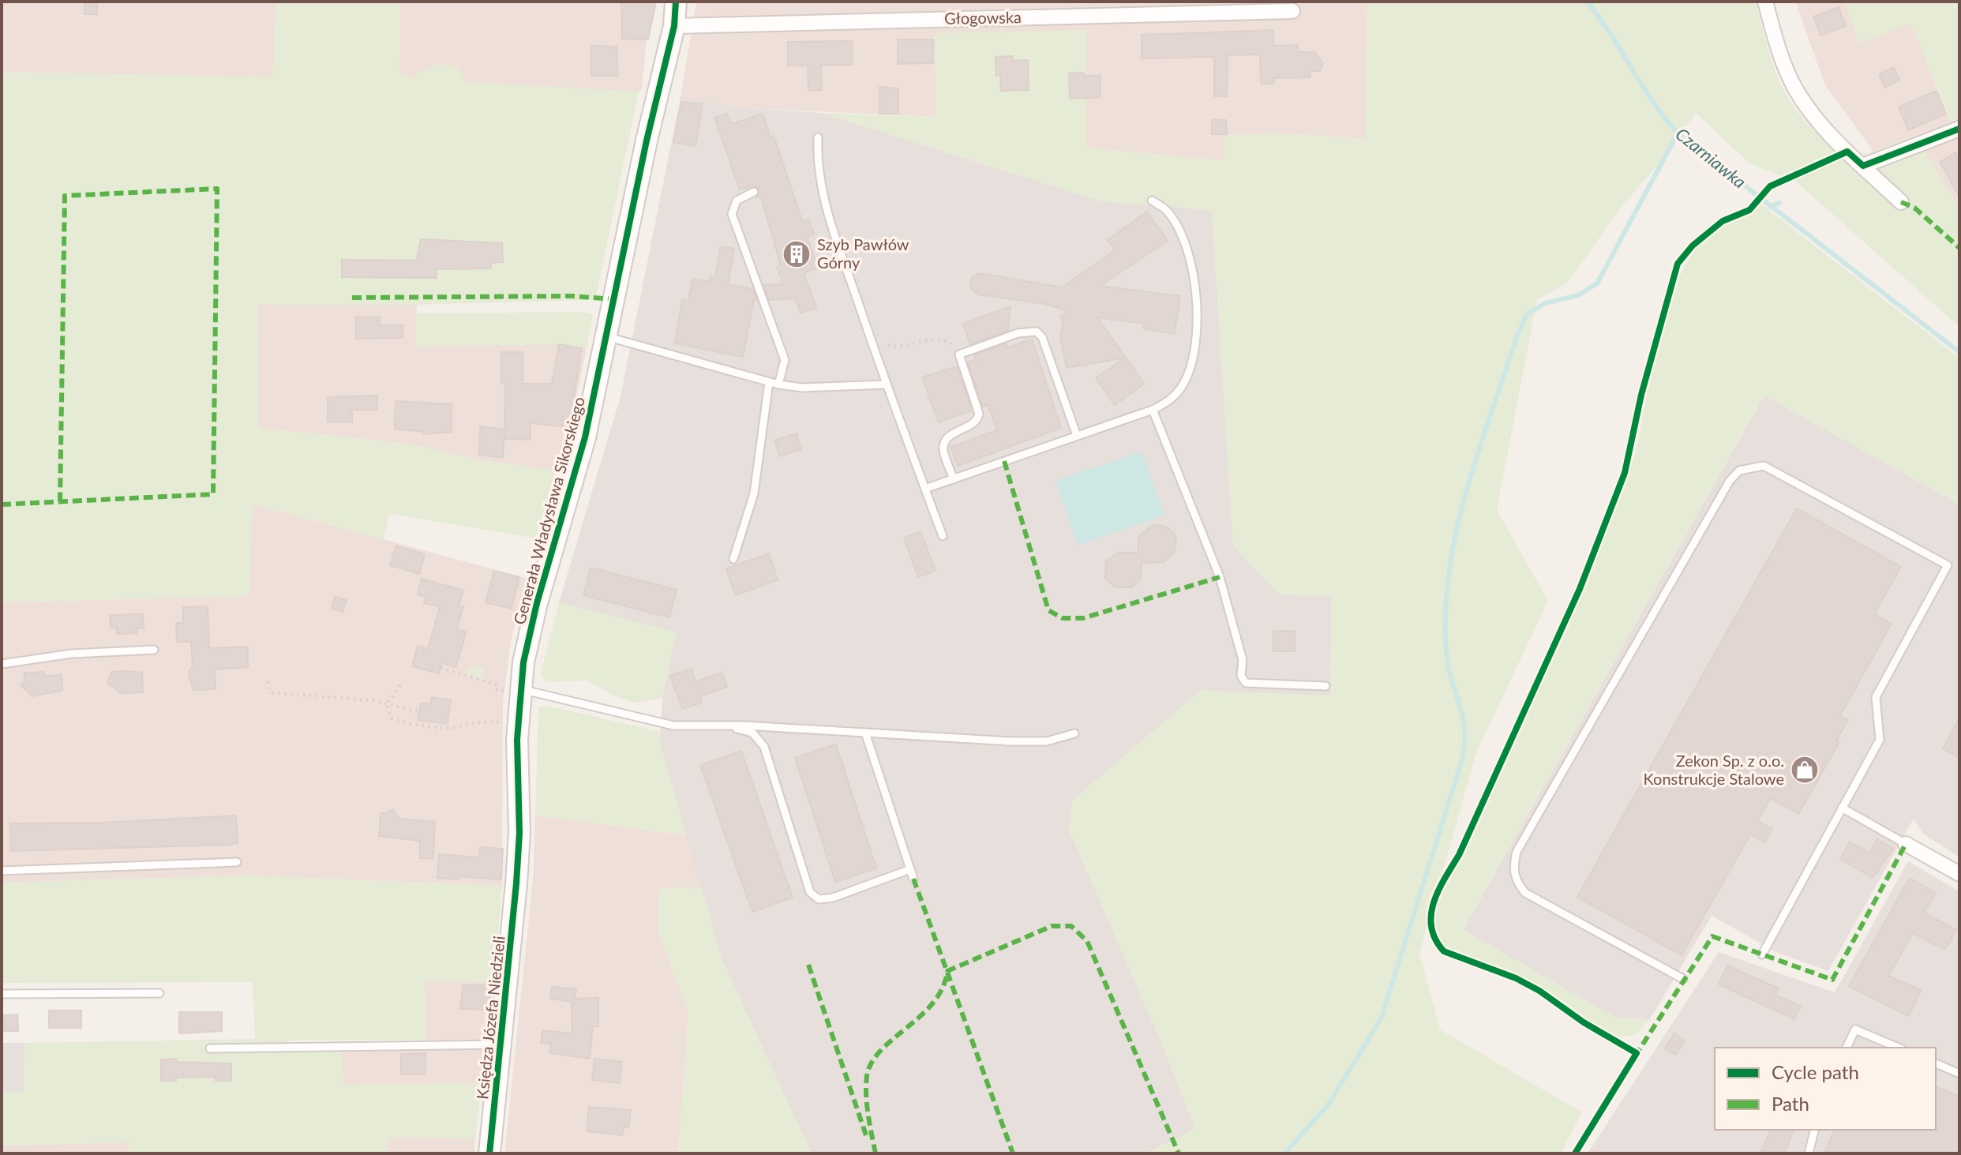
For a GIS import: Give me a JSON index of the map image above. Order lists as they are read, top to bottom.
{
  "streets": {
    "street": ["Głogowska", "Generała Władysława Sikorskiego", "Księdza Józefa Niedzieli"]
  },
  "crossings": [
    ["Głogowska", "Generała Władysława Sikorskiego"],
    ["Generała Władysława Sikorskiego", "Księdza Józefa Niedzieli"]
  ],
  "water": ["Czarniawka"],
  "places": {
    "building": ["Szyb Pawłów Górny"],
    "shop": ["Zekon Sp. z o.o. Konstrukcje Stalowe"]
  },
  "legend": ["Cycle path", "Path"]
}
